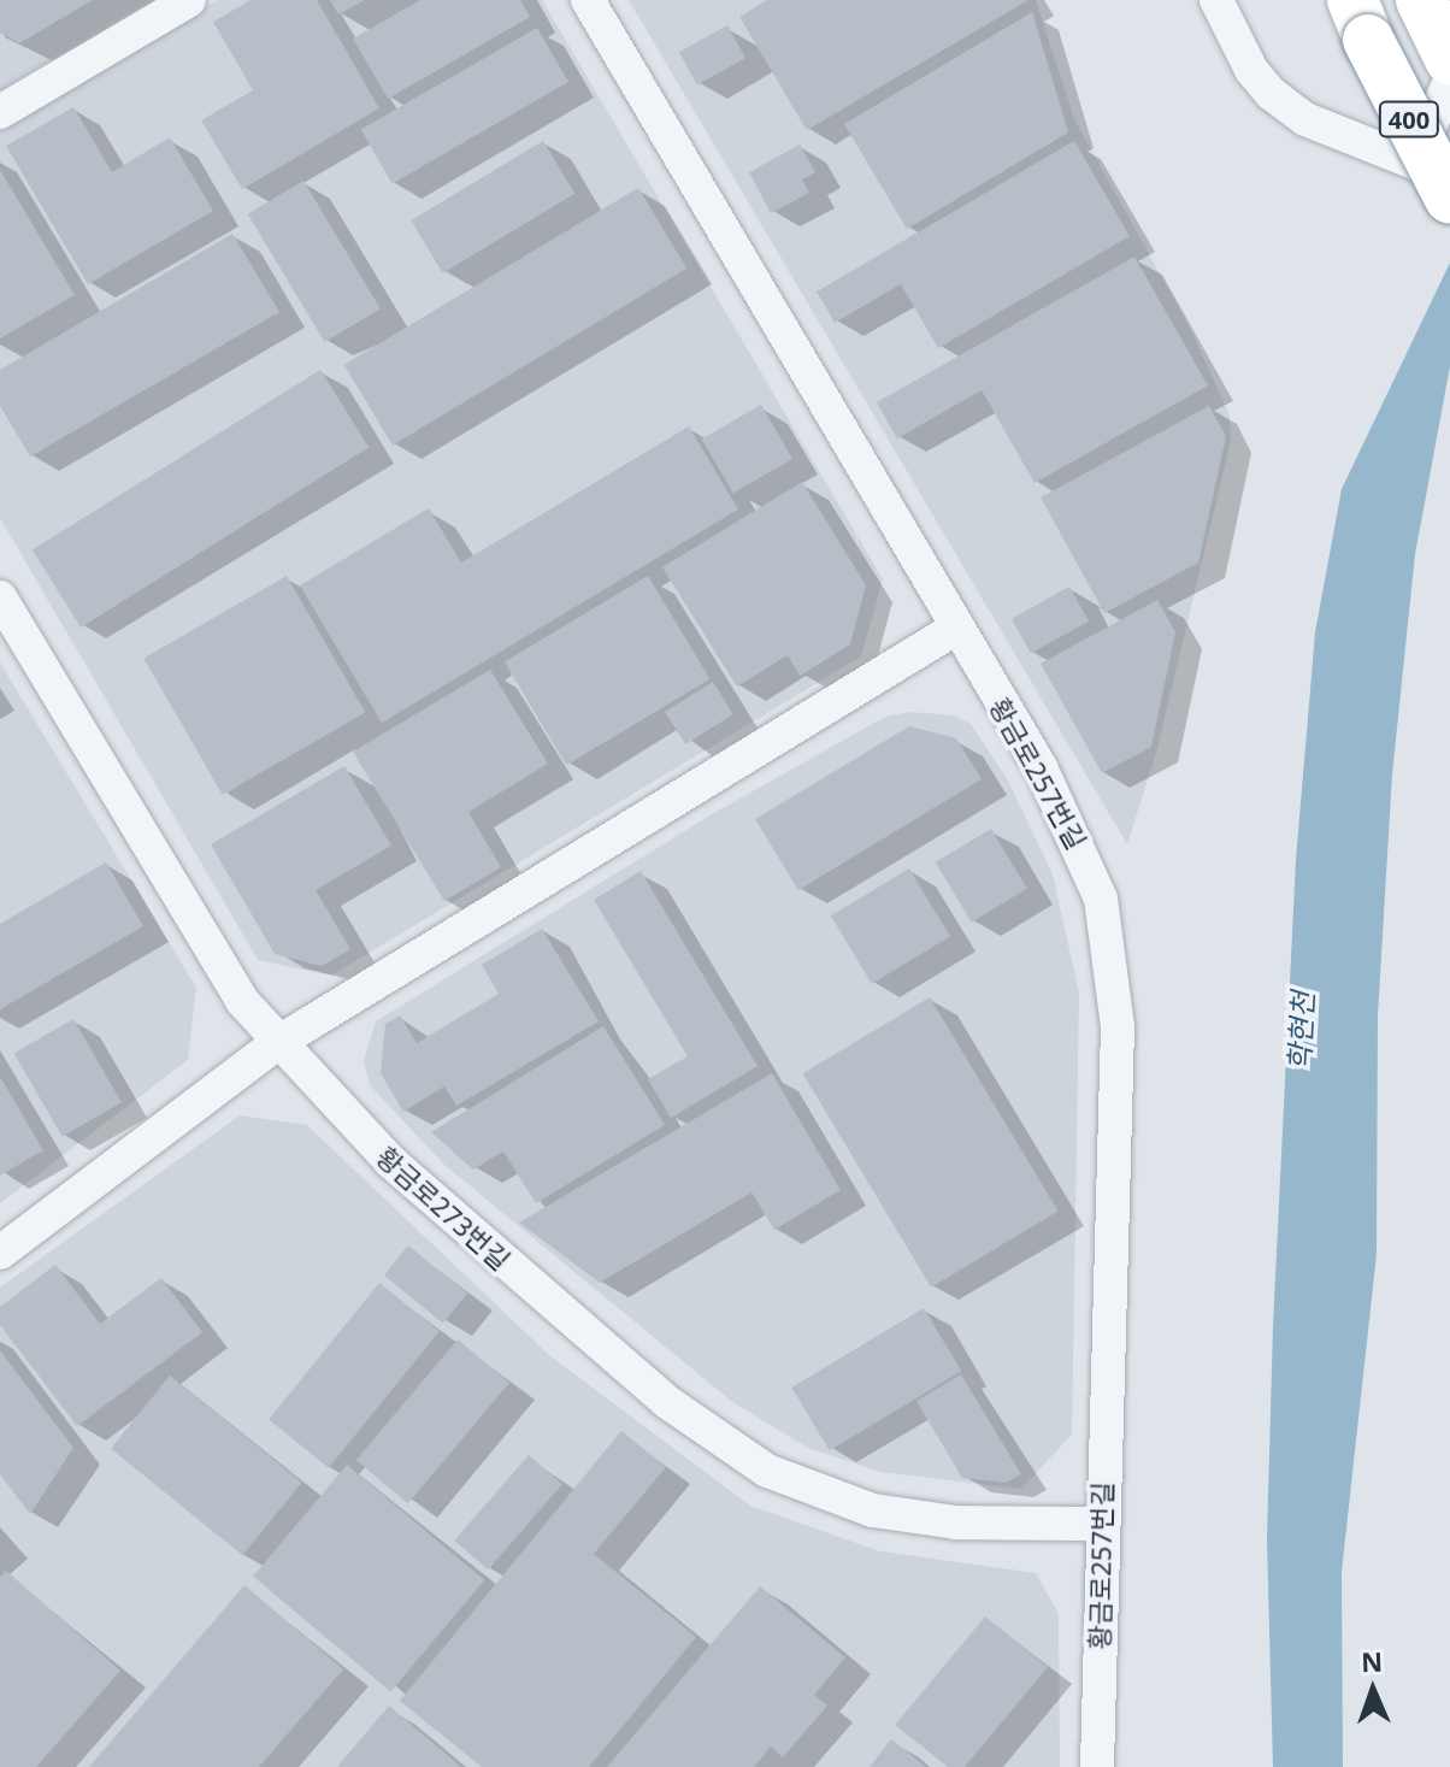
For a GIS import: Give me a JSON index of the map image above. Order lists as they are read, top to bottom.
{
  "streets": {
    "highway": ["400"],
    "street": ["황금로257번길", "황금로273번길"]
  },
  "crossings": [
    ["황금로257번길", "황금로273번길"]
  ],
  "water": ["학현천"],
  "north": "top"
}
